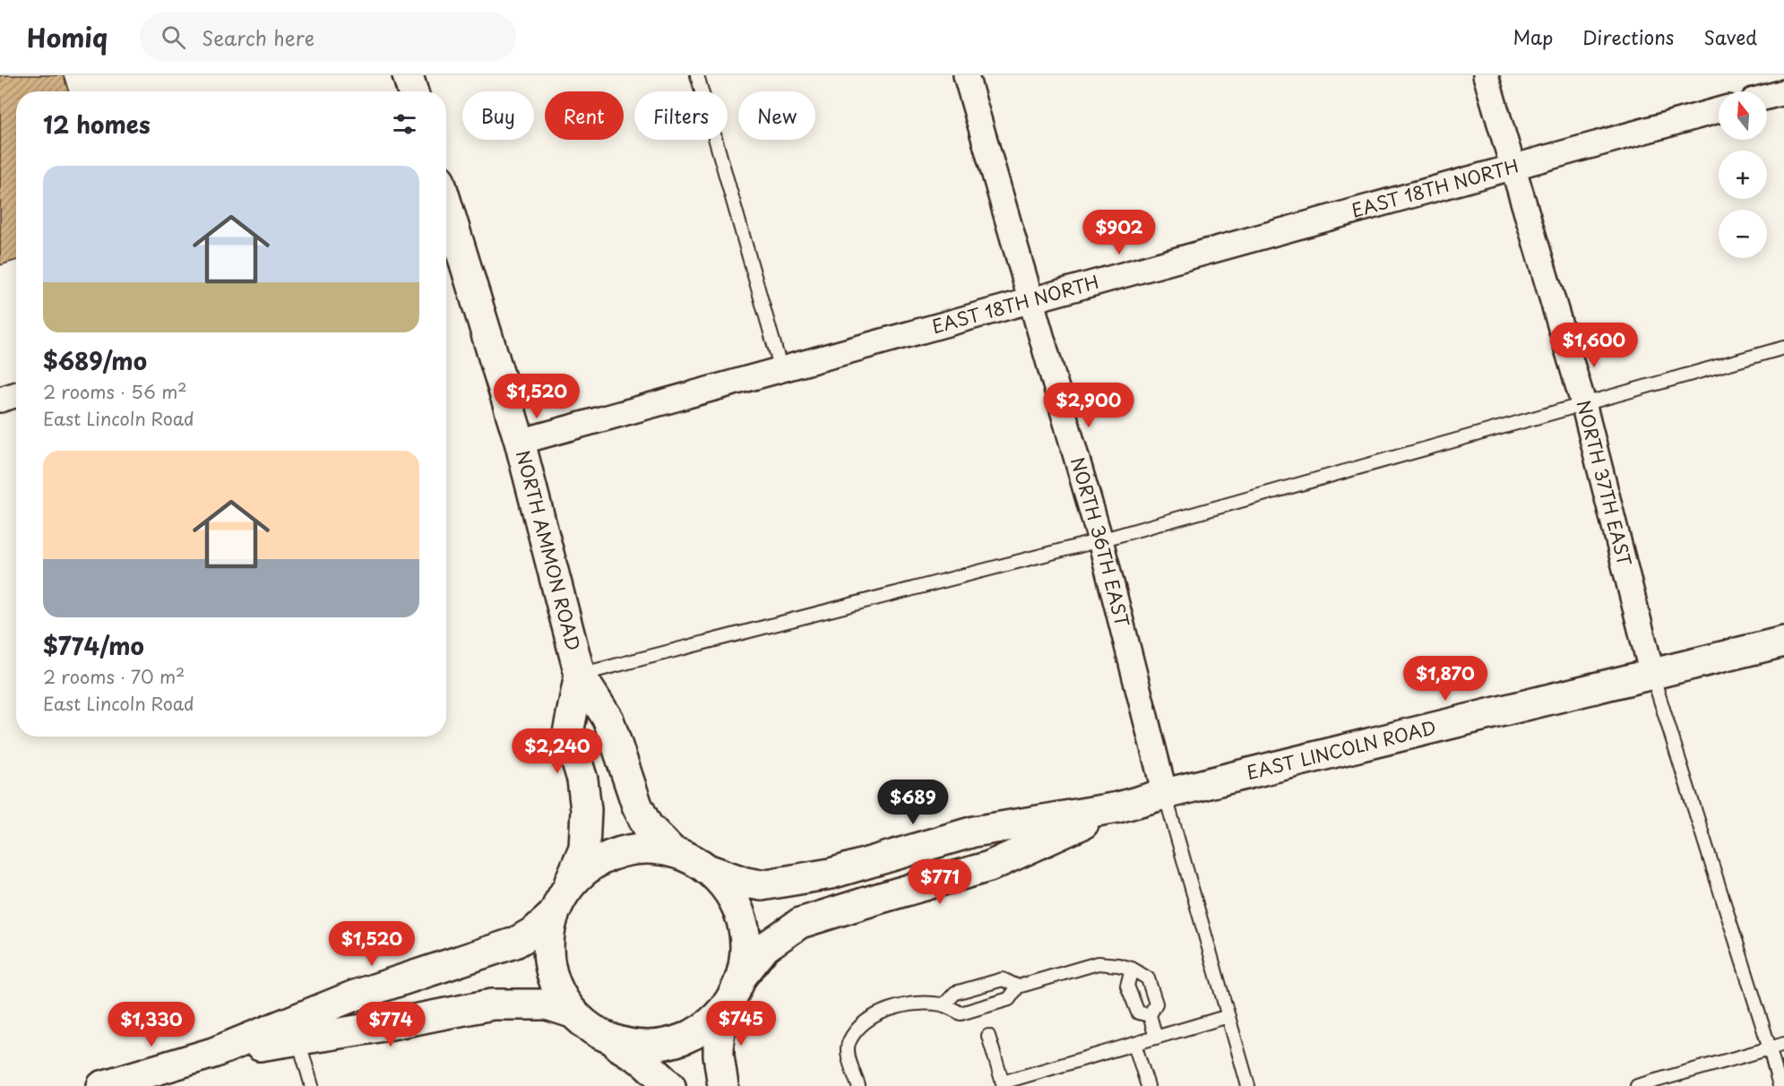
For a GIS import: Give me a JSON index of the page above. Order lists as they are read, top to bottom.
{
  "streets": {
    "main road": ["NORTH AMMON ROAD", "EAST LINCOLN ROAD"],
    "street": ["EAST 18TH NORTH", "NORTH 37TH EAST", "NORTH 36TH EAST"]
  },
  "crossings": [
    ["EAST 18TH NORTH", "NORTH 37TH EAST"],
    ["EAST 18TH NORTH", "NORTH 36TH EAST"],
    ["EAST 18TH NORTH", "NORTH AMMON ROAD"],
    ["NORTH 37TH EAST", "EAST LINCOLN ROAD"],
    ["NORTH 36TH EAST", "EAST LINCOLN ROAD"]
  ],
  "north": "top",
  "page": {
    "header": "Homiq",
    "search": "Search here",
    "nav": ["Map", "Directions", "Saved"],
    "map_buttons": ["+", "−"],
    "chip": [
      "Buy",
      "Rent",
      "Filters",
      "New"
    ],
    "heading": "12 homes",
    "list": [
      {
        "name": "$689/mo",
        "note": "2 rooms · 56 m² · East Lincoln Road"
      },
      {
        "name": "$774/mo",
        "note": "2 rooms · 70 m² · East Lincoln Road"
      }
    ],
    "price": [
      "$902",
      "$1,600",
      "$1,520",
      "$2,900",
      "$1,870",
      "$2,240",
      "$689",
      "$771",
      "$1,520",
      "$745",
      "$1,330",
      "$774"
    ]
  }
}
